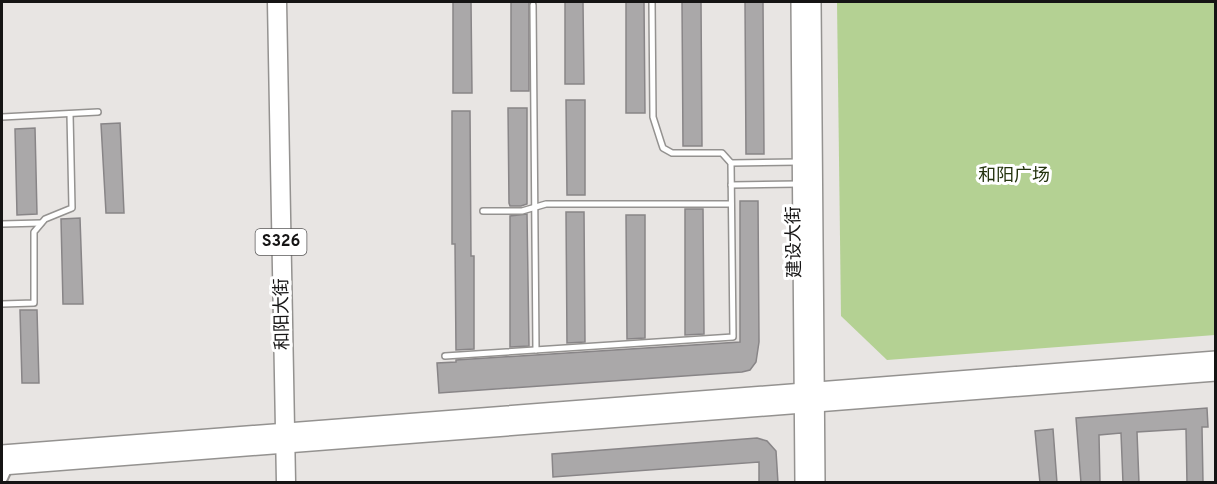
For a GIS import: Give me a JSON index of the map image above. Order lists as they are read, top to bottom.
{
  "streets": {
    "main road": ["S326", "建设大街", "和阳大街"]
  },
  "parks": ["和阳广场"]
}
